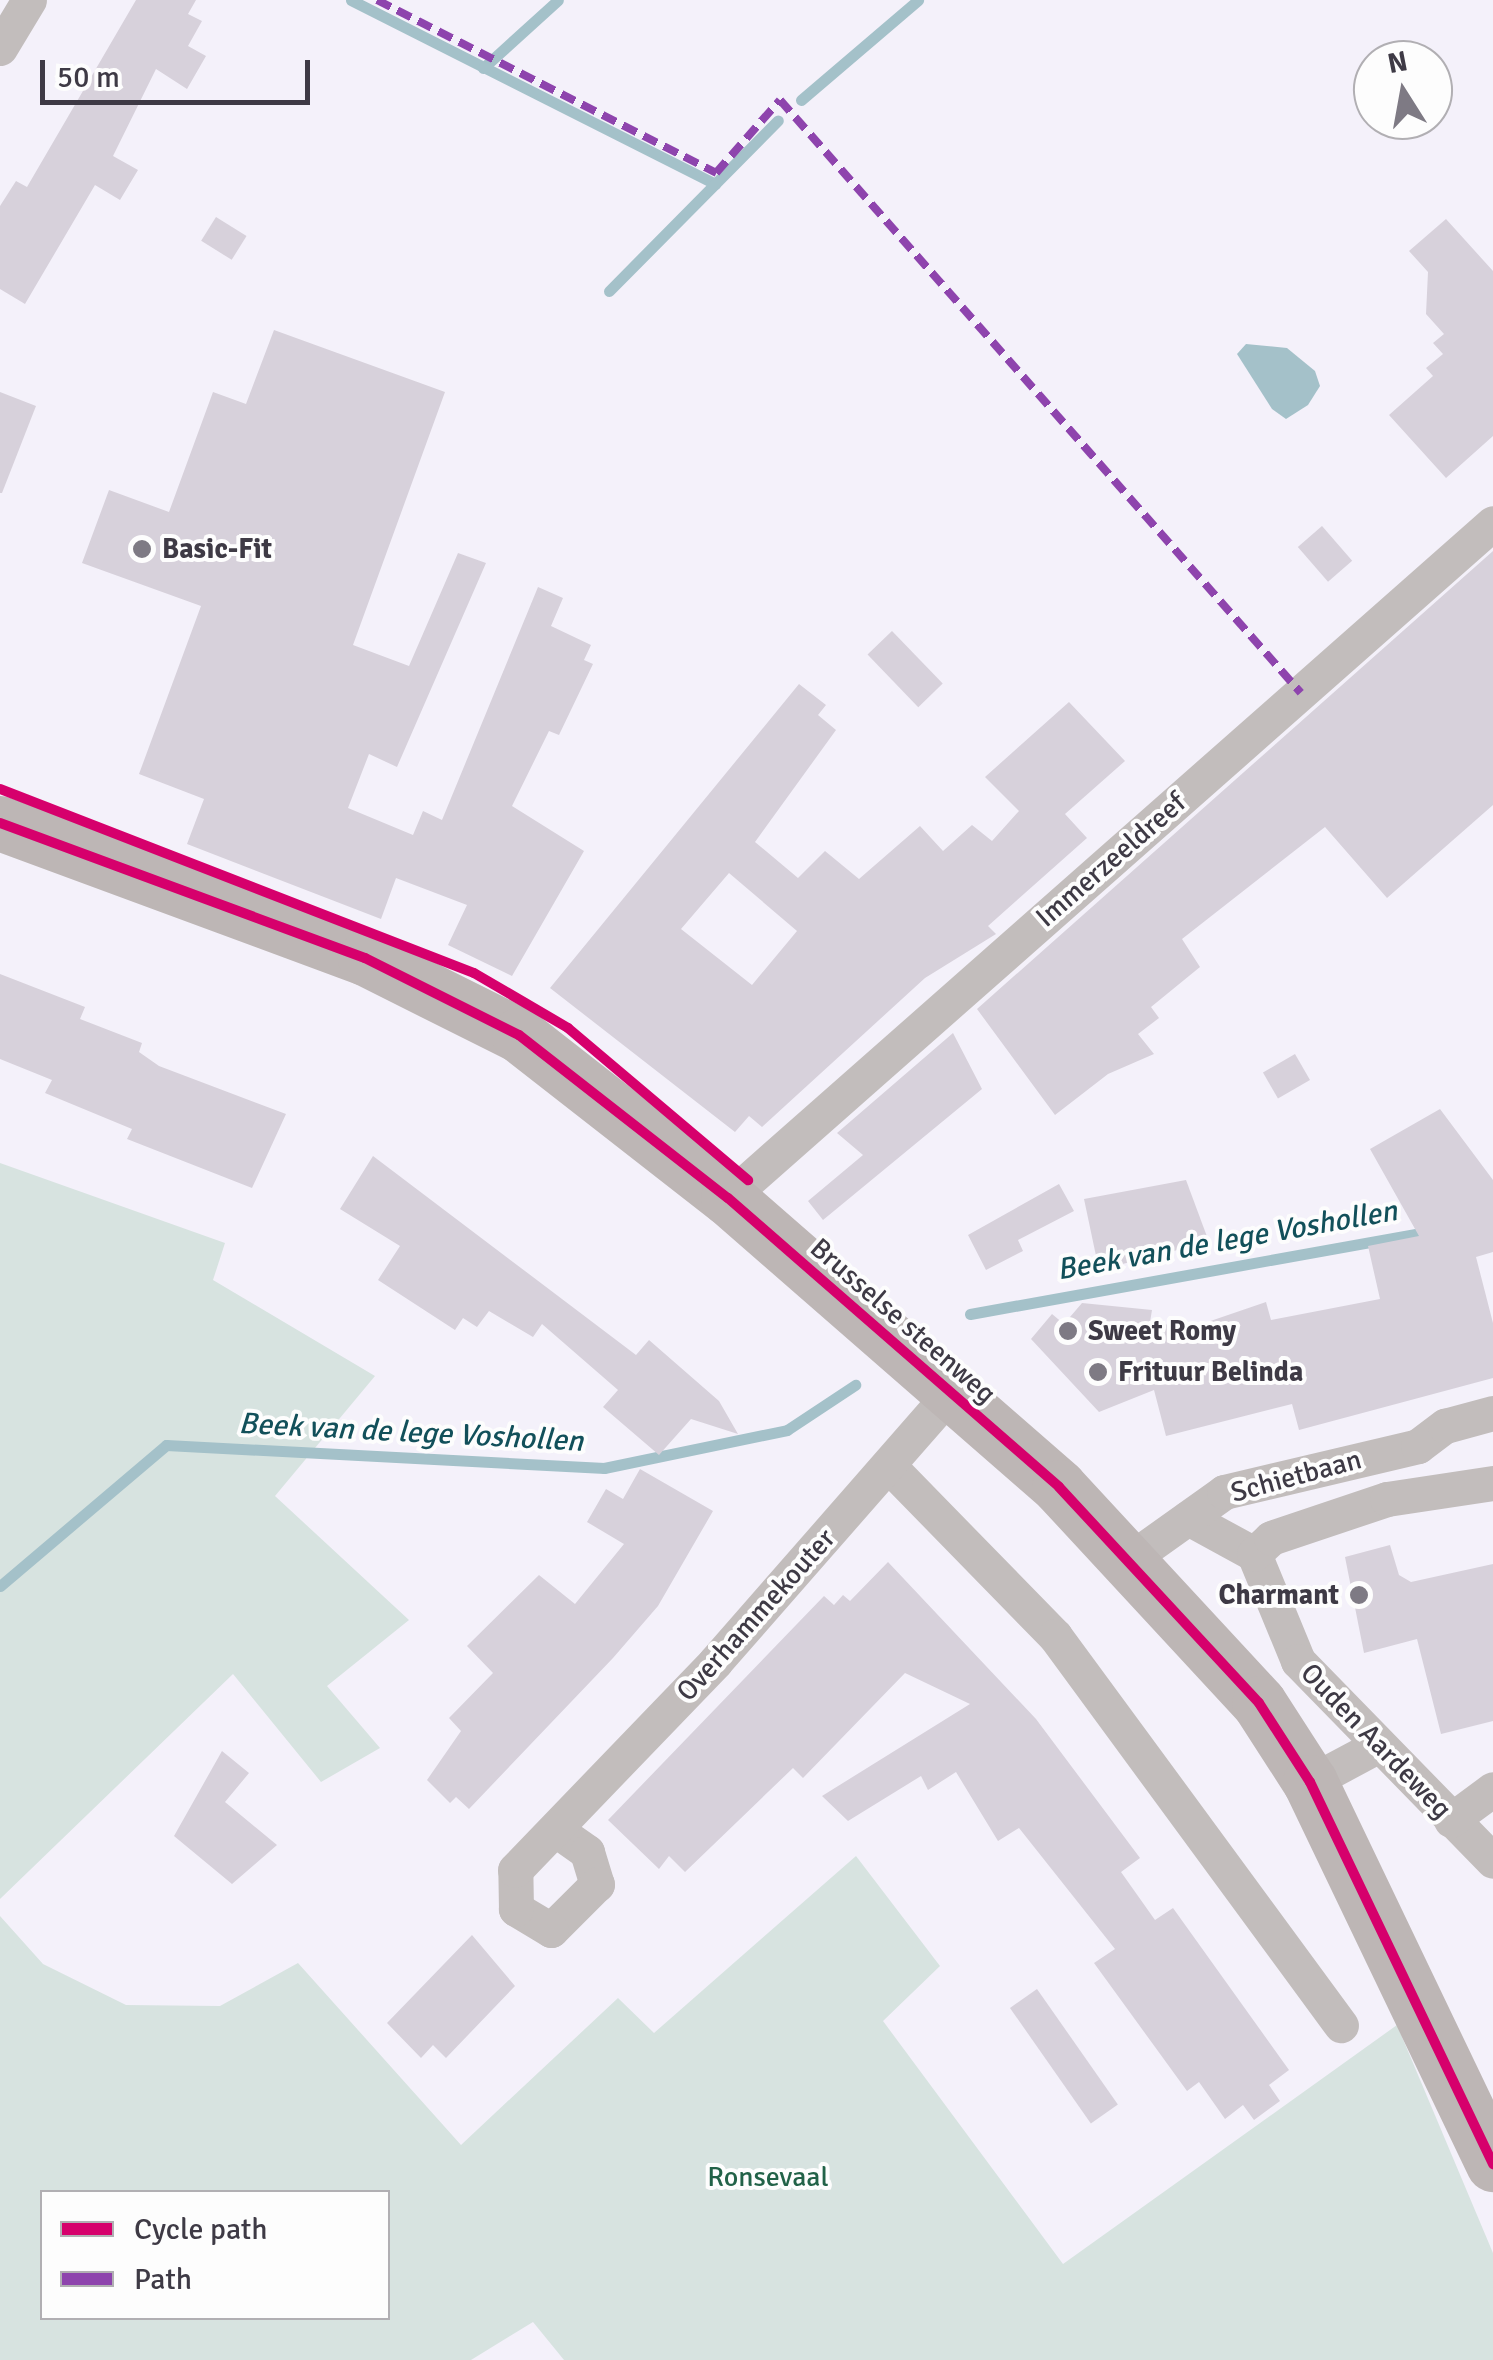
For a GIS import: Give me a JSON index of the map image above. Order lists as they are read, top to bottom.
{
  "streets": {
    "main road": ["Brusselse steenweg"],
    "street": [
      "Immerzeeldreef",
      "Schietbaan",
      "Overhammekouter",
      "Ouden Aardeweg"
    ]
  },
  "crossings": [
    ["Immerzeeldreef", "Brusselse steenweg"],
    ["Brusselse steenweg", "Schietbaan"],
    ["Brusselse steenweg", "Overhammekouter"],
    ["Schietbaan", "Ouden Aardeweg"]
  ],
  "water": ["Beek van de lege Voshollen"],
  "parks": ["Ronsevaal"],
  "places": [
    "Basic-Fit",
    "Sweet Romy",
    "Frituur Belinda",
    "Charmant"
  ],
  "legend": ["Cycle path", "Path"],
  "scale_bar": "50 m",
  "north": "top"
}
